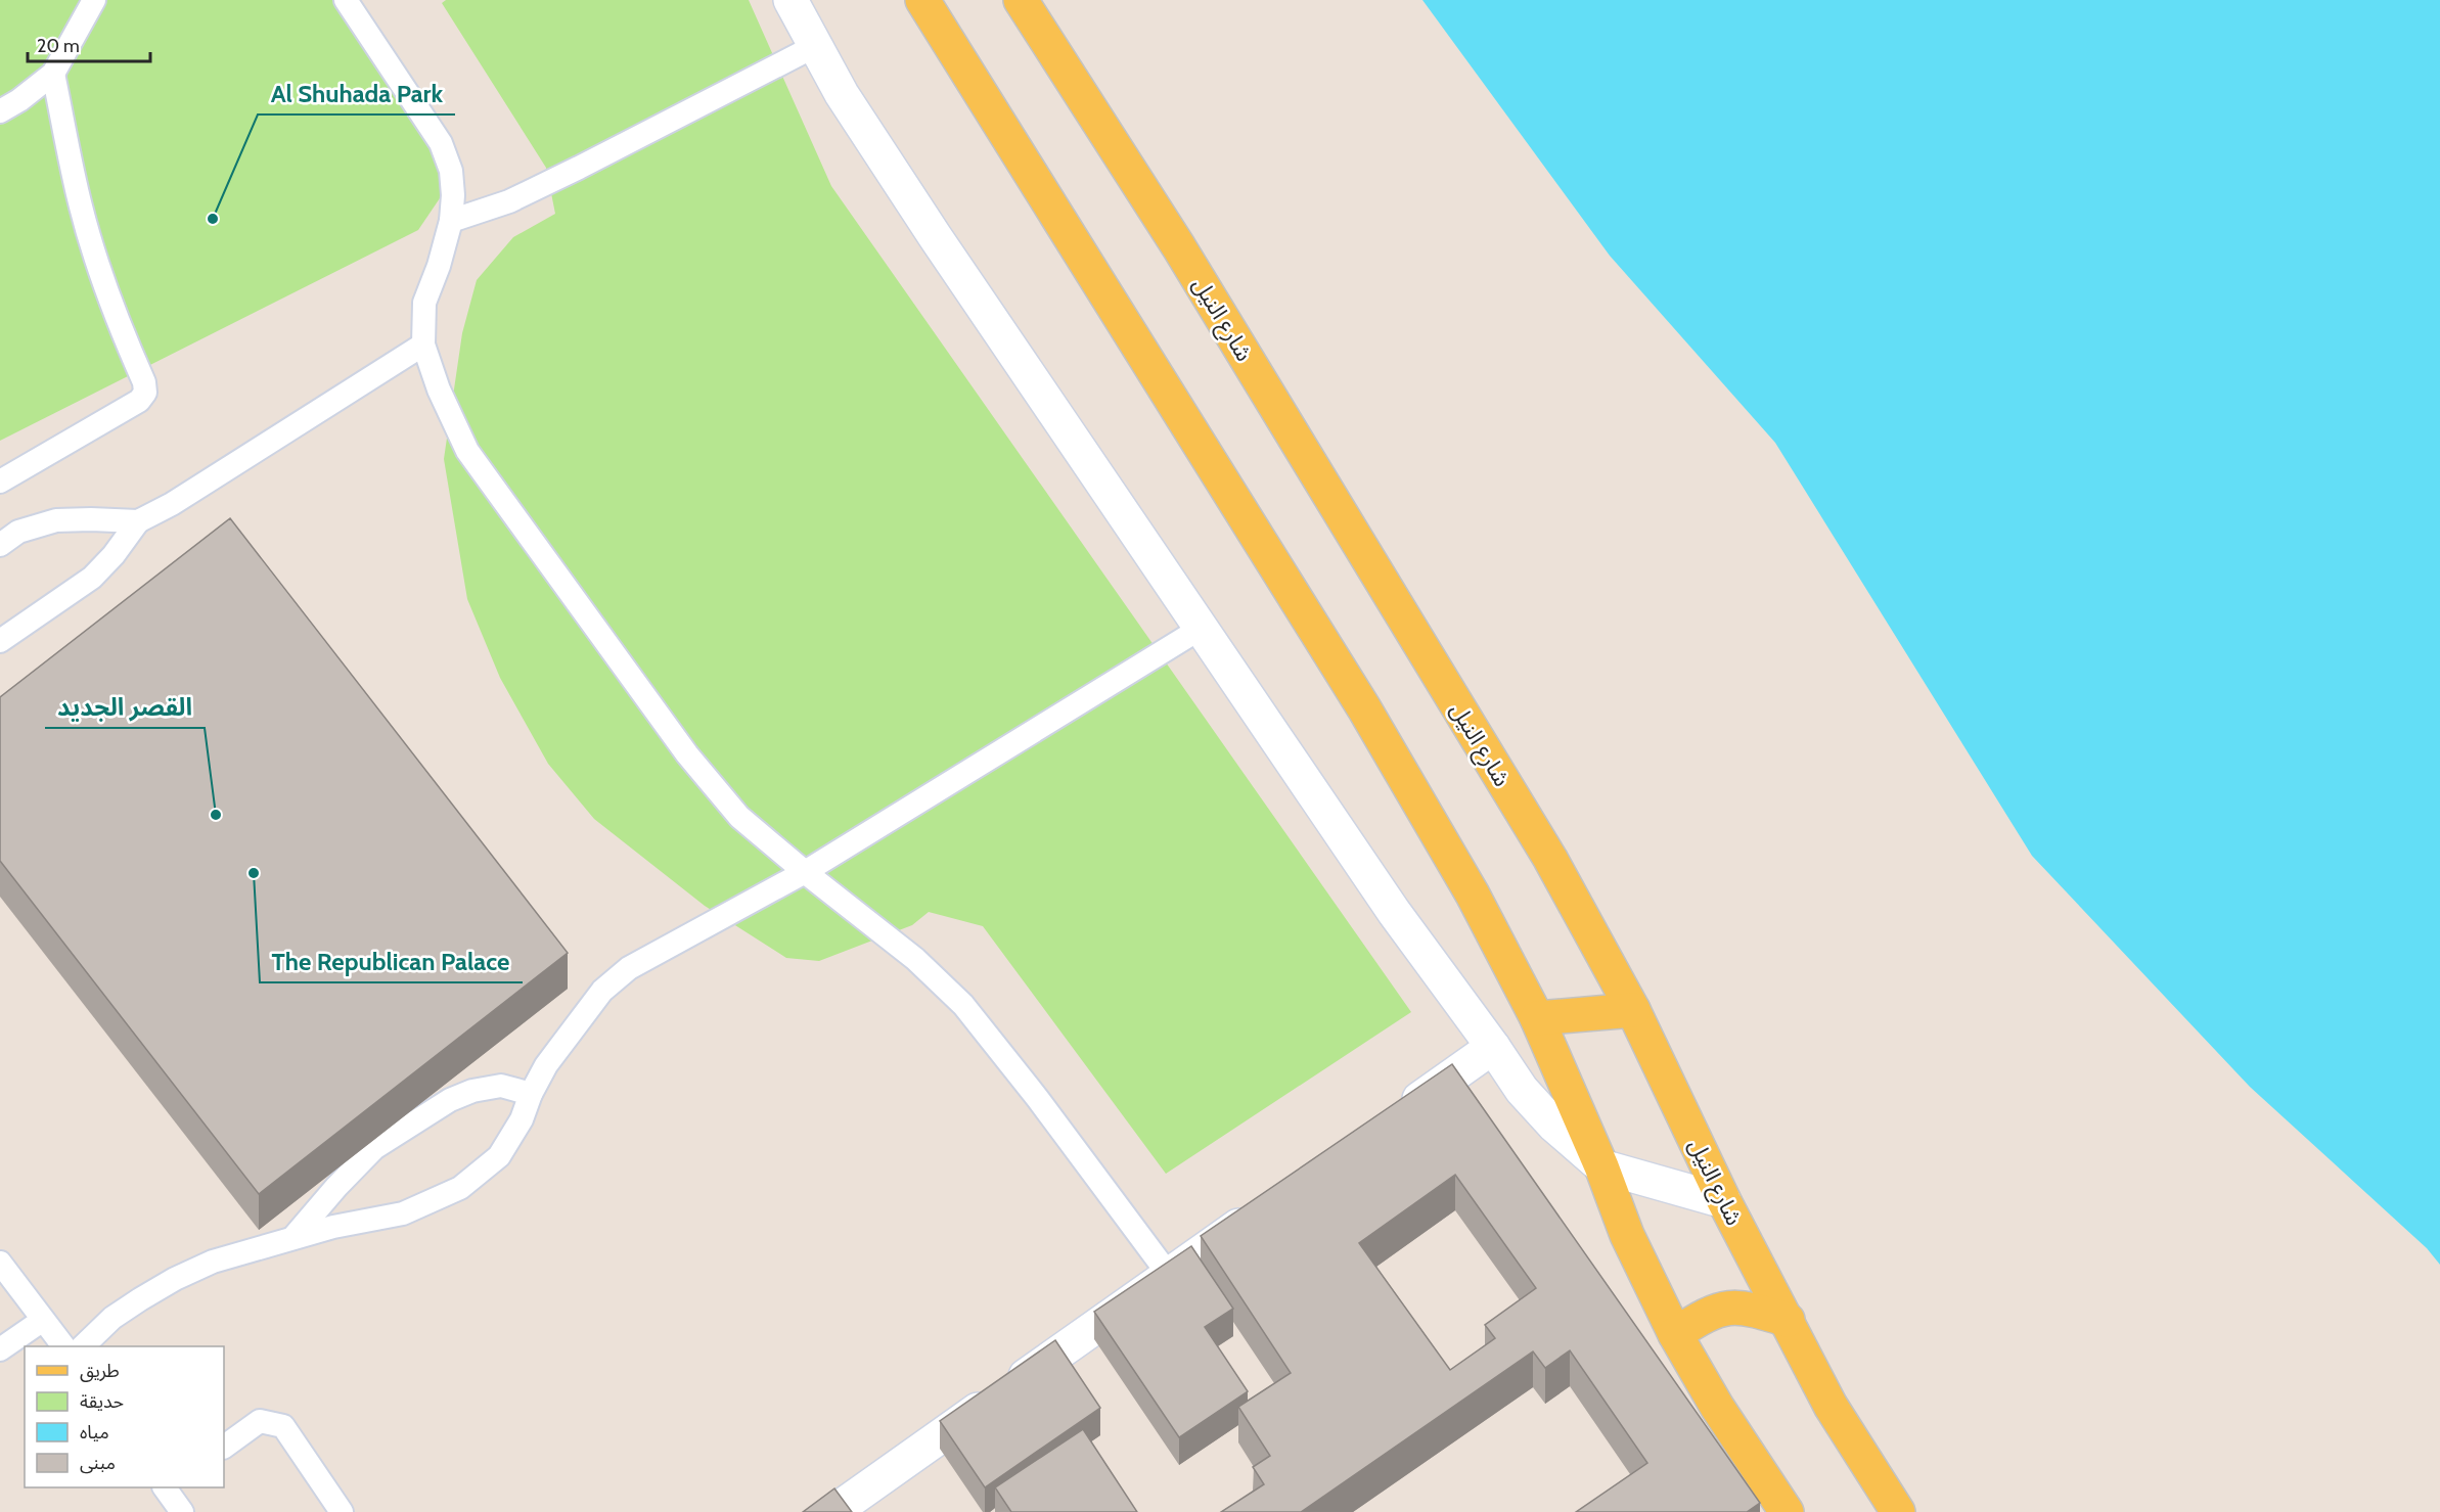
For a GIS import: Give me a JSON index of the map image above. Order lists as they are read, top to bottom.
{
  "streets": {
    "main road": ["شارع النيل"]
  },
  "places": ["Al Shuhada Park", "القصر الجديد", "The Republican Palace"],
  "legend": [
    "طريق",
    "حديقة",
    "مياه",
    "مبنى"
  ],
  "scale_bar": "20 m"
}
